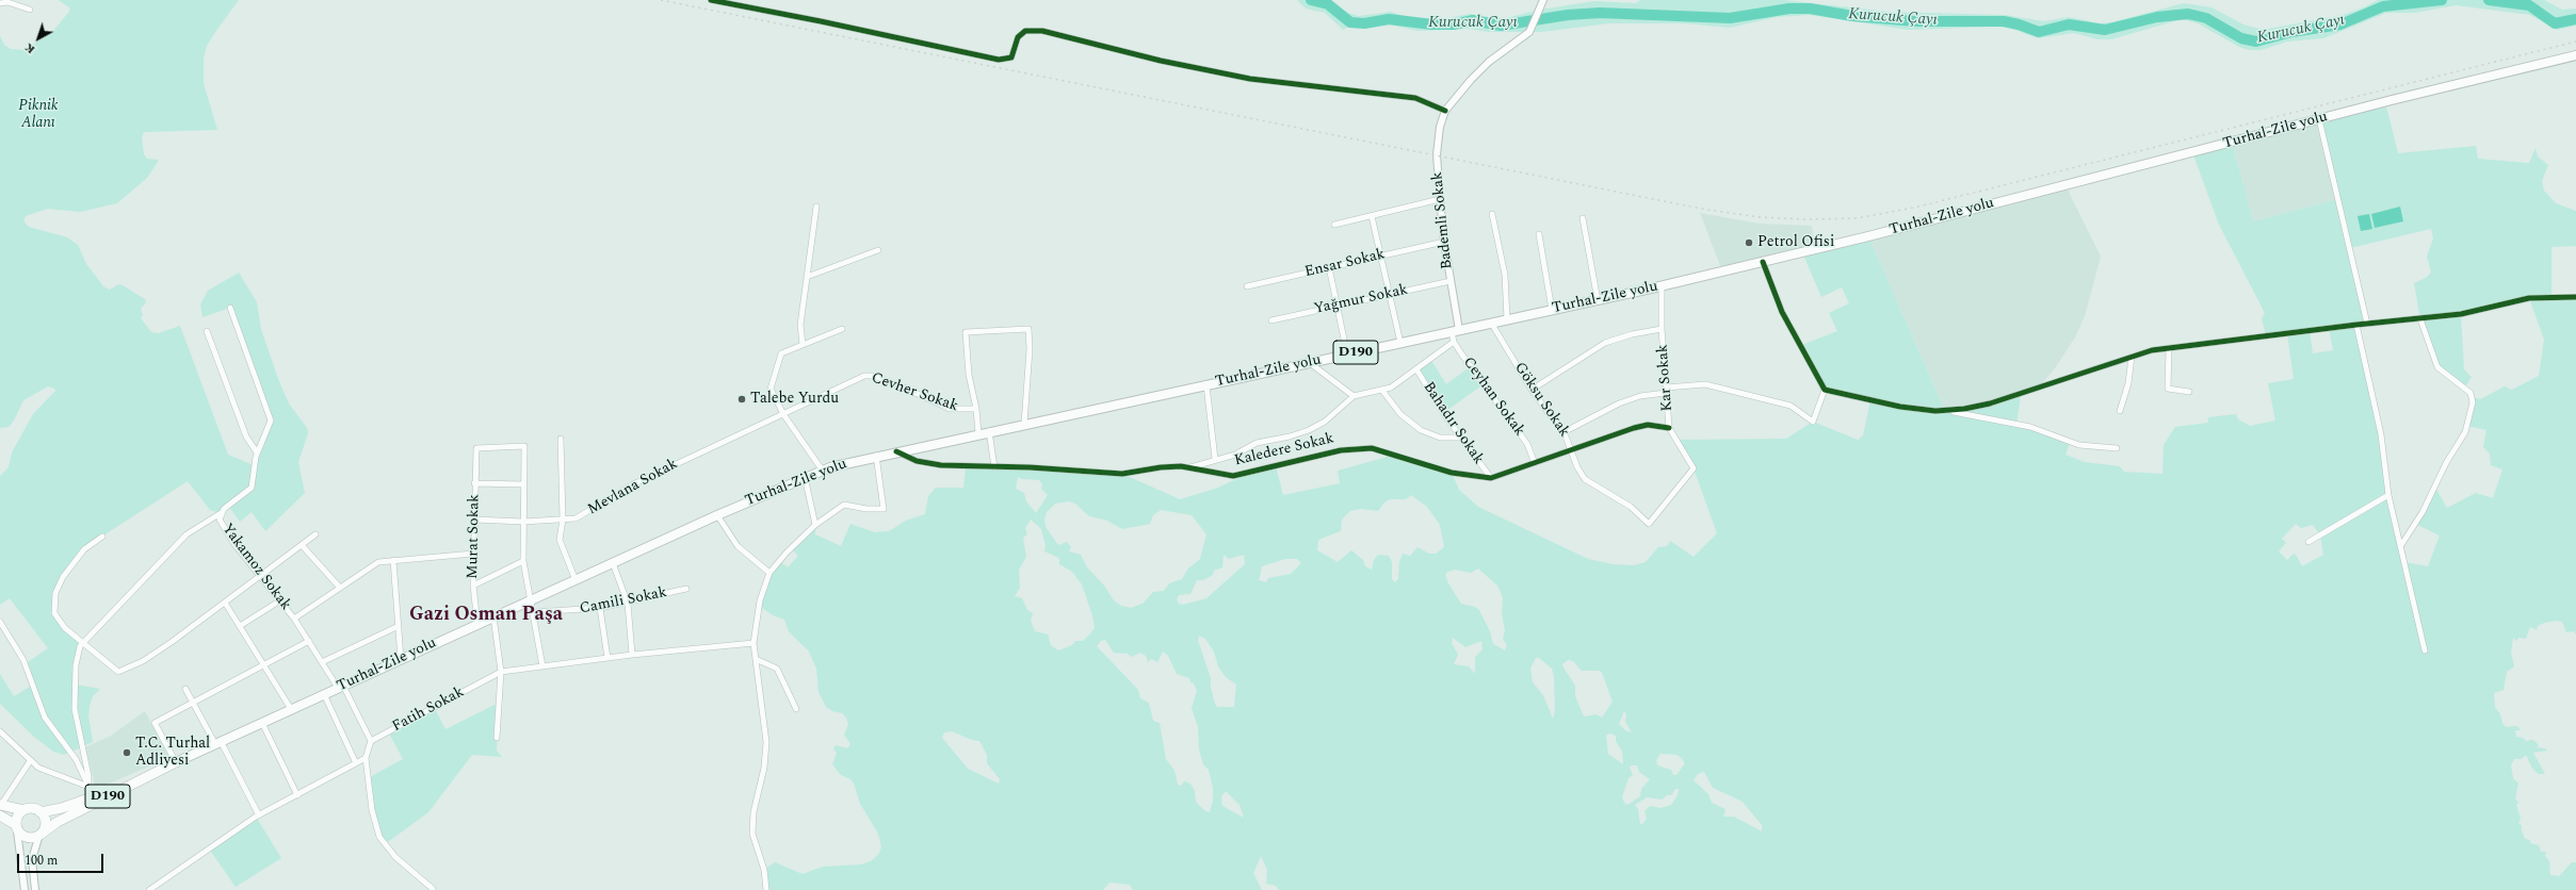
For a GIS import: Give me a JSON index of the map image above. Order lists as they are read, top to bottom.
{
  "streets": {
    "highway": ["D190"],
    "main road": ["Turhal-Zile yolu"],
    "street": [
      "Bademli Sokak",
      "Ensar Sokak",
      "Yağmur Sokak",
      "Kar Sokak",
      "Cevher Sokak",
      "Ceyhan Sokak",
      "Göksu Sokak",
      "Bahadır Sokak",
      "Kaledere Sokak",
      "Mevlana Sokak",
      "Murat Sokak",
      "Yakamoz Sokak",
      "Camili Sokak",
      "Fatih Sokak"
    ]
  },
  "crossings": [
    ["Turhal-Zile yolu", "Bademli Sokak"],
    ["Turhal-Zile yolu", "D190"],
    ["Turhal-Zile yolu", "Kar Sokak"],
    ["Turhal-Zile yolu", "Ceyhan Sokak"],
    ["Turhal-Zile yolu", "Göksu Sokak"],
    ["Turhal-Zile yolu", "Kaledere Sokak"],
    ["Turhal-Zile yolu", "Murat Sokak"],
    ["Turhal-Zile yolu", "Yakamoz Sokak"],
    ["Bademli Sokak", "Ensar Sokak"],
    ["Bademli Sokak", "Yağmur Sokak"],
    ["Bademli Sokak", "Ceyhan Sokak"],
    ["Kar Sokak", "Göksu Sokak"],
    ["Kar Sokak", "Kaledere Sokak"],
    ["Cevher Sokak", "Mevlana Sokak"],
    ["Ceyhan Sokak", "Kaledere Sokak"],
    ["Göksu Sokak", "Kaledere Sokak"],
    ["Bahadır Sokak", "Kaledere Sokak"],
    ["Mevlana Sokak", "Murat Sokak"],
    ["Yakamoz Sokak", "Fatih Sokak"]
  ],
  "districts": ["Gazi Osman Paşa"],
  "water": ["Kurucuk Çayı"],
  "parks": ["Piknik Alanı"],
  "places": ["Petrol Ofisi", "Talebe Yurdu", "T.C. Turhal Adliyesi"],
  "scale_bar": "100 m",
  "north": "bottom left"
}
